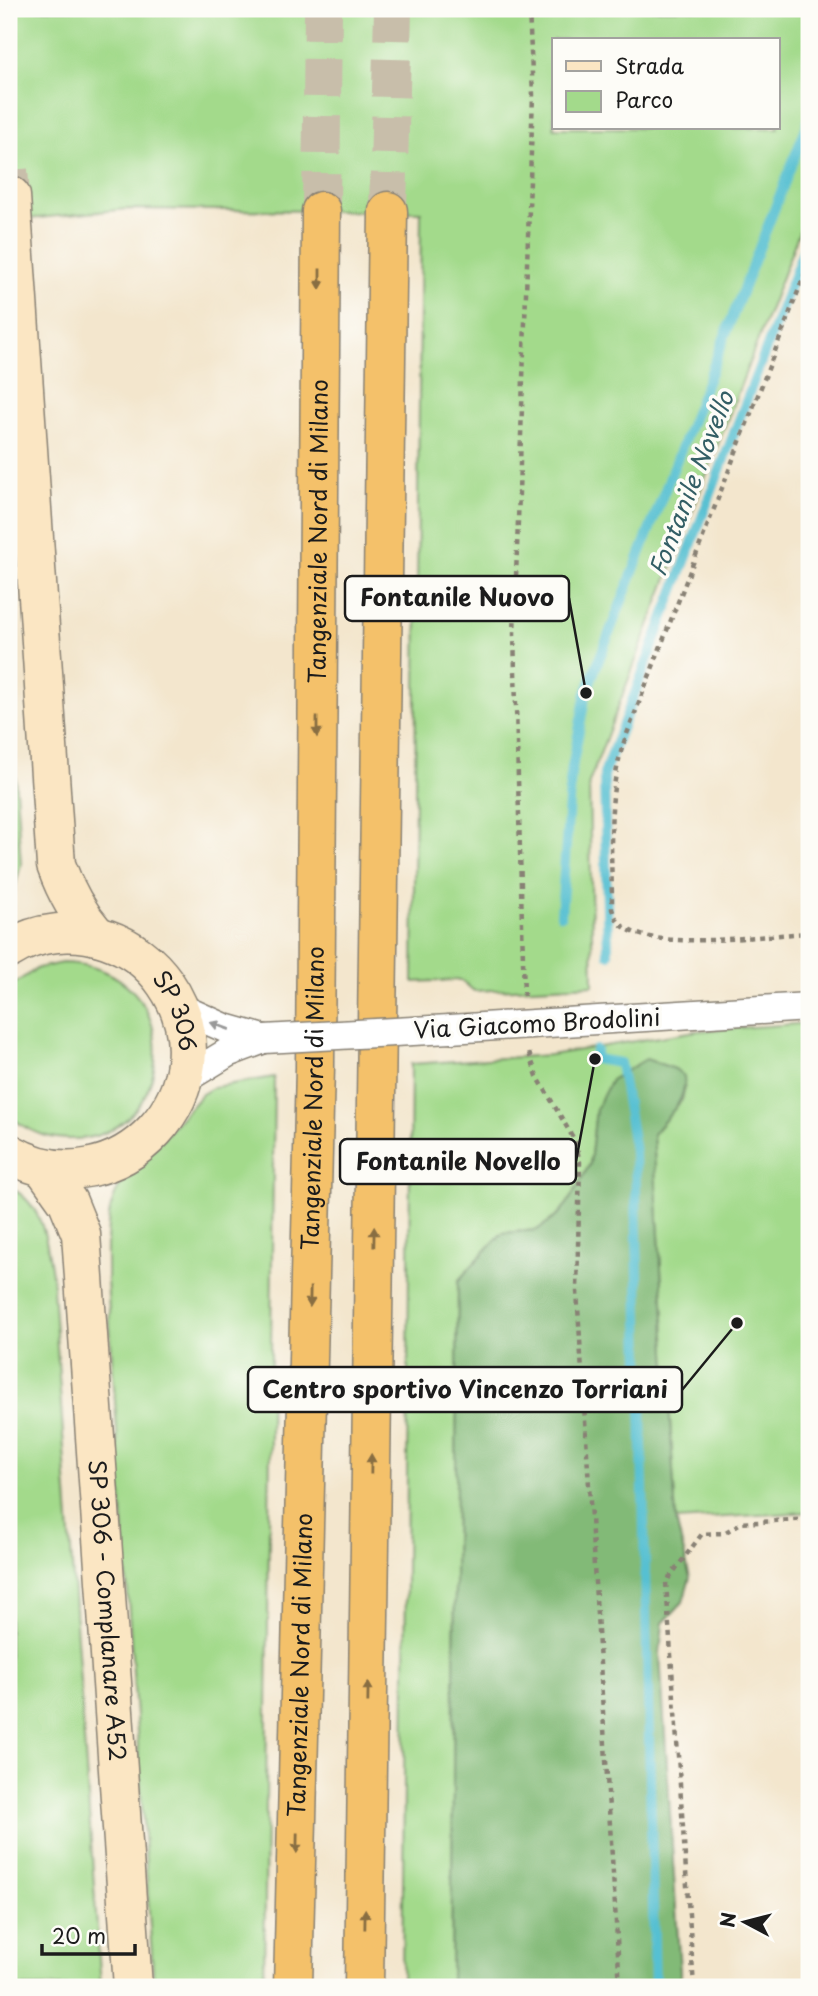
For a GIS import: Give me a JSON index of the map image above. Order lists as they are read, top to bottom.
{
  "streets": {
    "highway": ["Tangenziale Nord di Milano"],
    "main road": ["SP 306", "SP 306 - Complanare A52"],
    "street": ["Via Giacomo Brodolini"]
  },
  "crossings": [
    ["SP 306", "Via Giacomo Brodolini"]
  ],
  "water": ["Fontanile Novello"],
  "places": ["Fontanile Nuovo", "Fontanile Novello", "Centro sportivo Vincenzo Torriani"],
  "legend": ["Strada", "Parco"],
  "scale_bar": "20 m",
  "north": "left"
}
